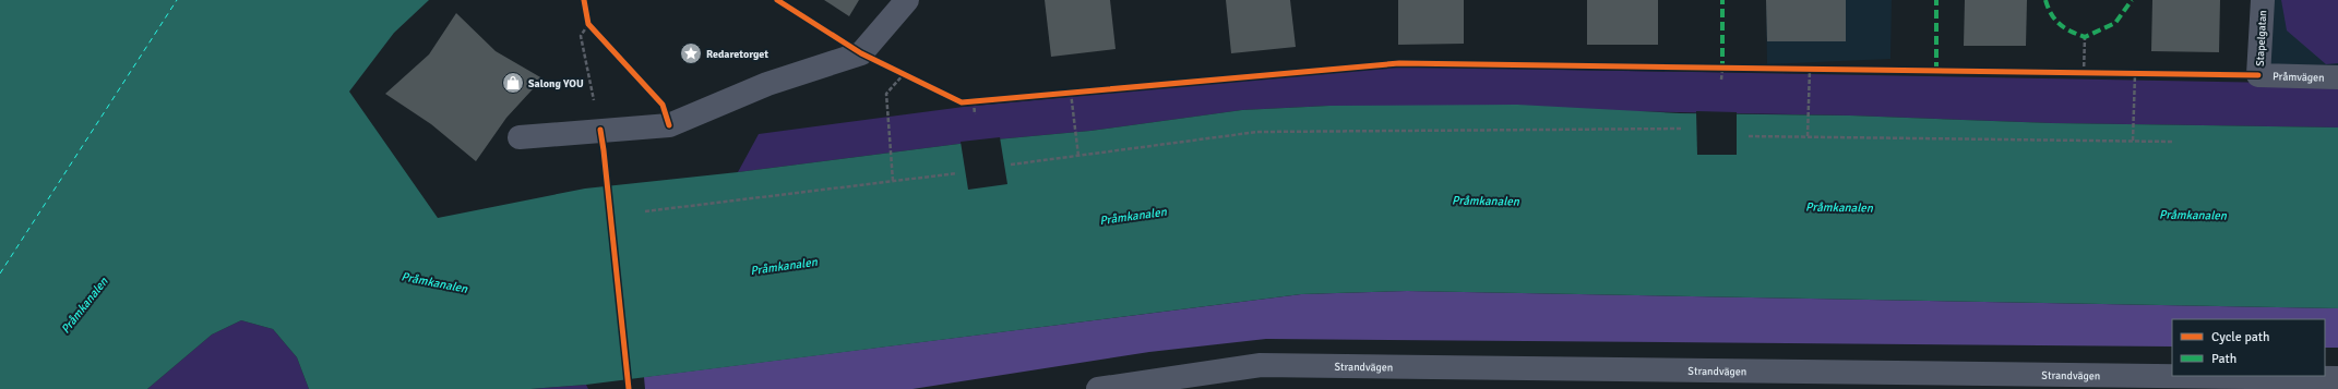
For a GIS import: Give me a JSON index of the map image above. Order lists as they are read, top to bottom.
{
  "streets": {
    "street": ["Stapelgatan", "Pråmvägen", "Strandvägen"]
  },
  "crossings": [
    ["Stapelgatan", "Pråmvägen"]
  ],
  "water": ["Pråmkanalen"],
  "places": {
    "place": ["Redaretorget"],
    "shop": ["Salong YOU"]
  },
  "legend": ["Cycle path", "Path"]
}
